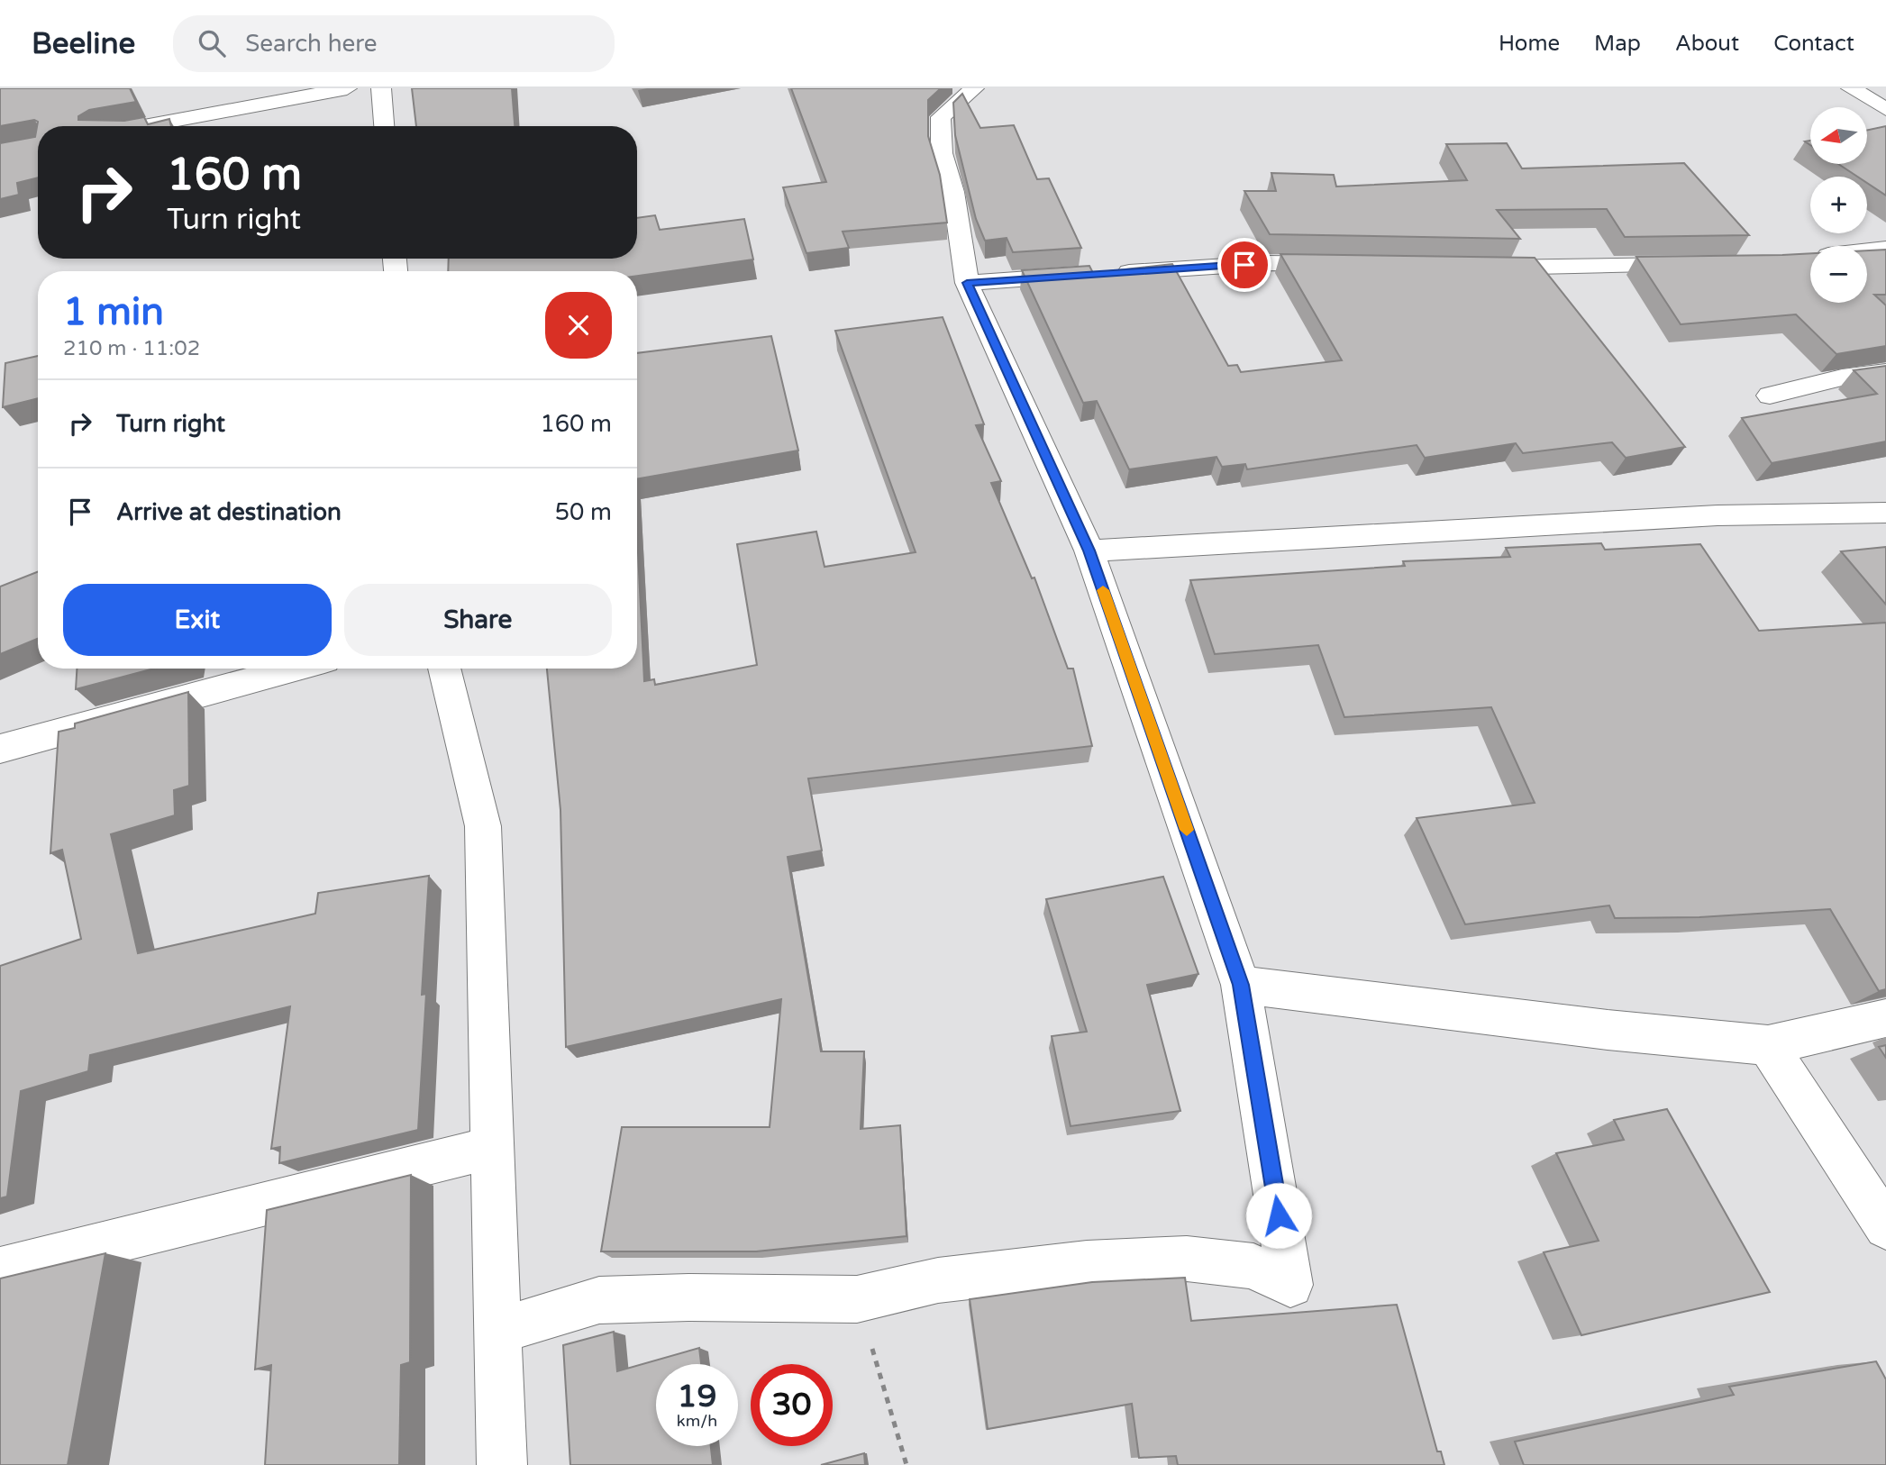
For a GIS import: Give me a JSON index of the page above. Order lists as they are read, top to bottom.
{
  "north": "left",
  "page": {
    "header": "Beeline",
    "search": "Search here",
    "nav": [
      "Home",
      "Map",
      "About",
      "Contact"
    ],
    "map_buttons": ["+", "−"],
    "turn": ["160 m", "Turn right"],
    "heading": ["1 min", "210 m · 11:02"],
    "list": [
      {
        "name": "Turn right",
        "value": "160 m"
      },
      {
        "name": "Arrive at destination",
        "value": "50 m"
      }
    ],
    "buttons": ["Exit", "Share"],
    "speed": "19 km/h",
    "limit": "30"
  }
}
